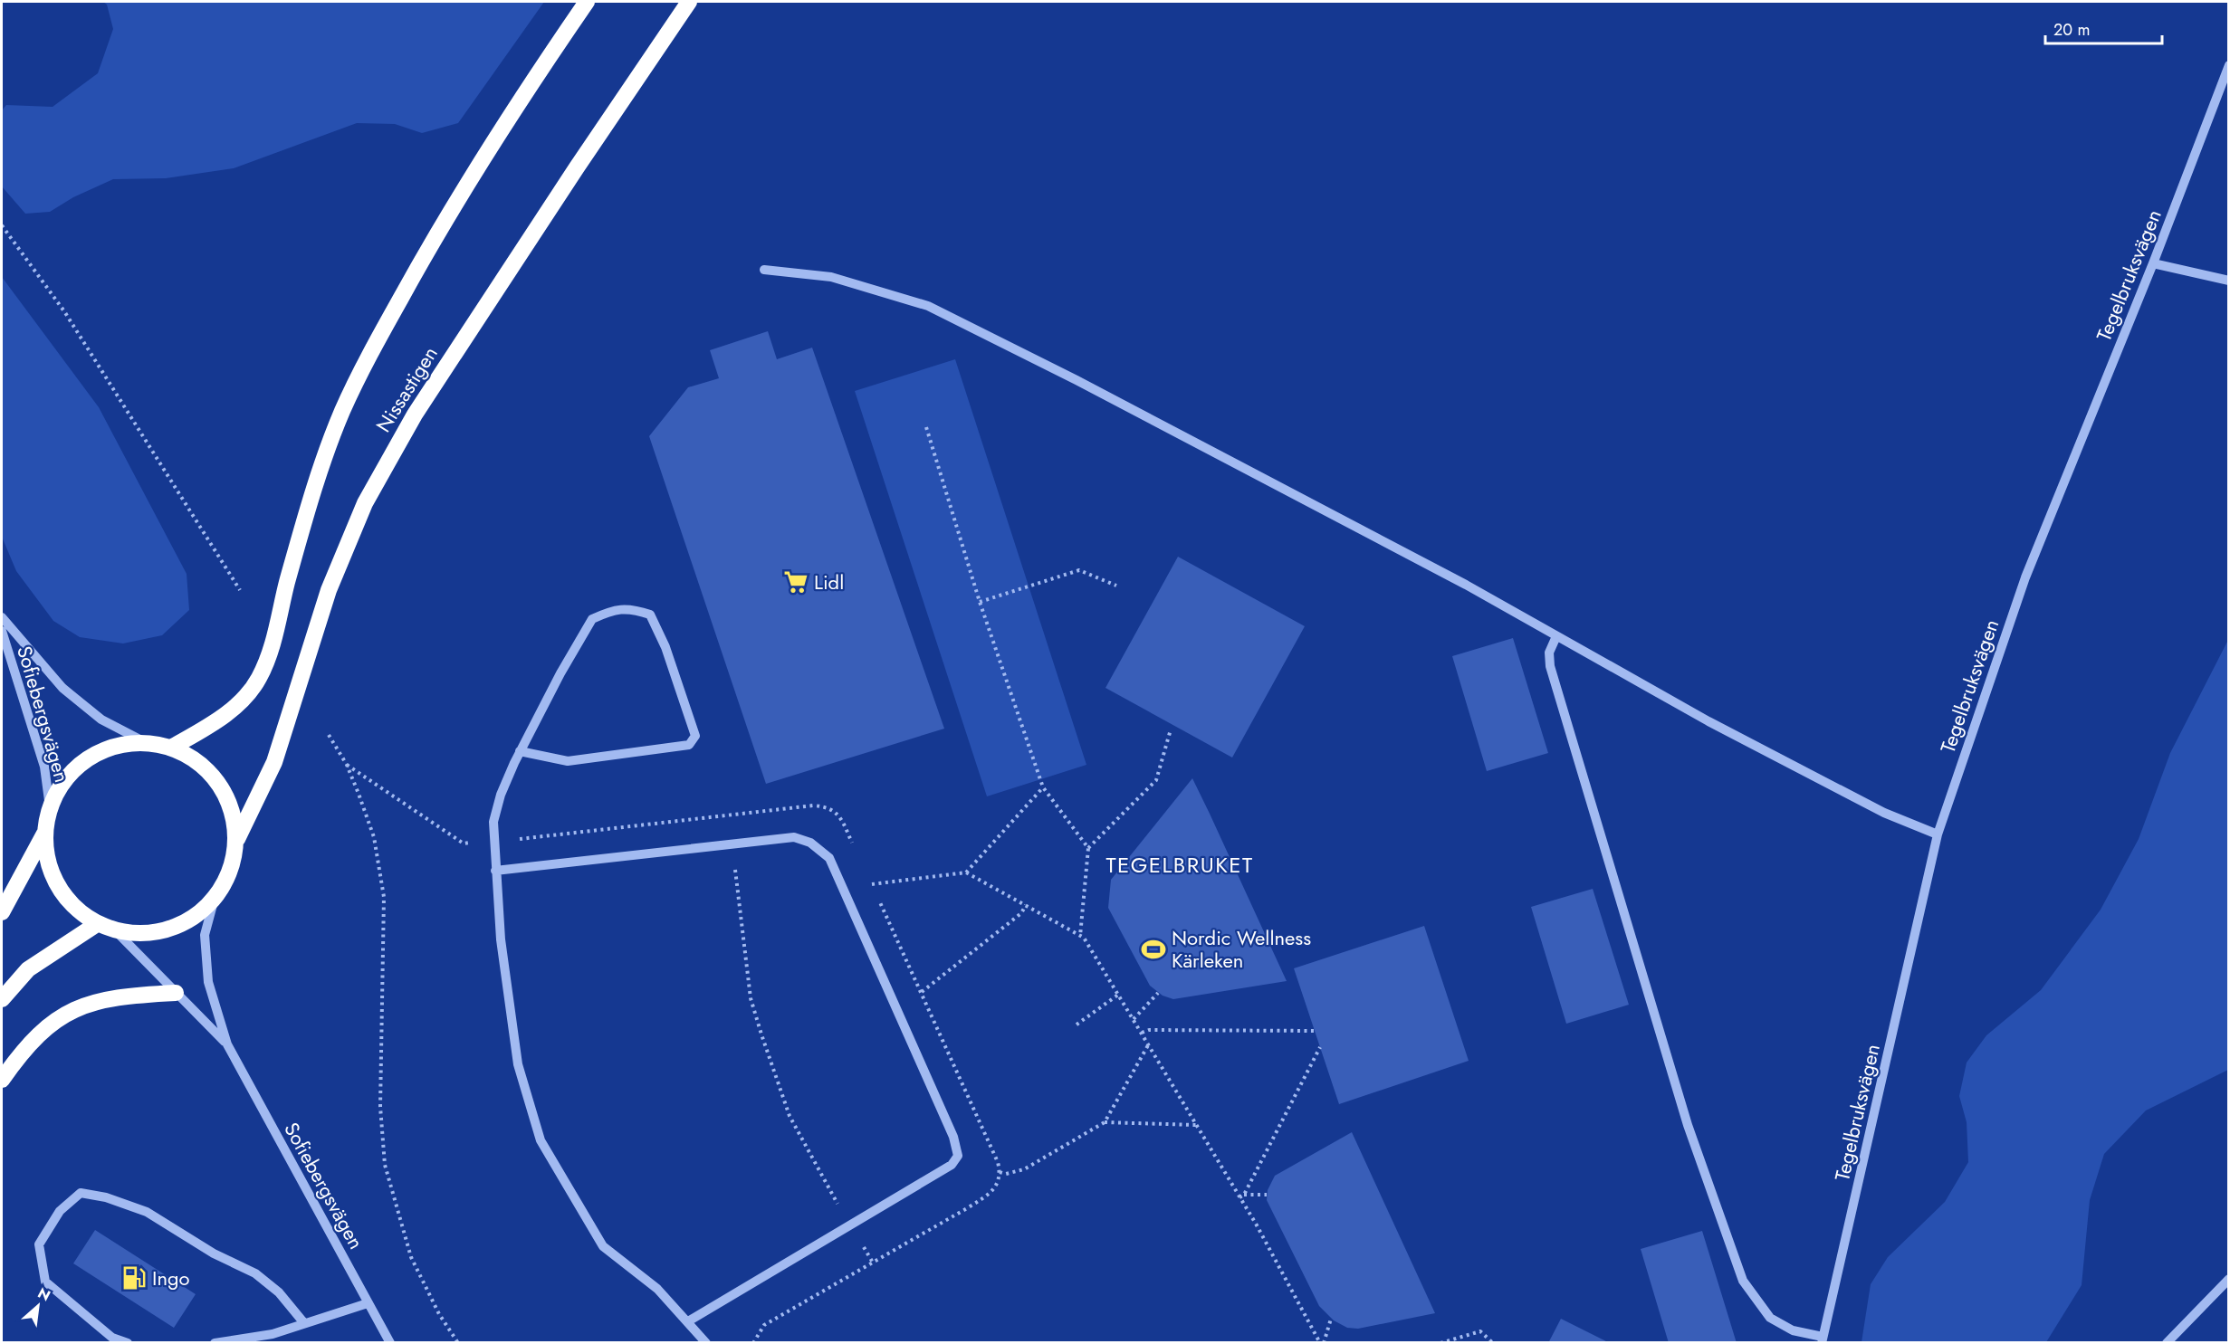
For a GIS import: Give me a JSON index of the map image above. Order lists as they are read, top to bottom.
{
  "streets": {
    "highway": ["Nissastigen"],
    "street": ["Tegelbruksvägen", "Sofiebergsvägen"]
  },
  "crossings": [
    ["Nissastigen", "Sofiebergsvägen"]
  ],
  "districts": ["TEGELBRUKET"],
  "places": {
    "supermarket": ["Lidl"],
    "sports": ["Nordic Wellness Kärleken"],
    "fuel station": ["Ingo"]
  },
  "scale_bar": "20 m",
  "north": "top right"
}
